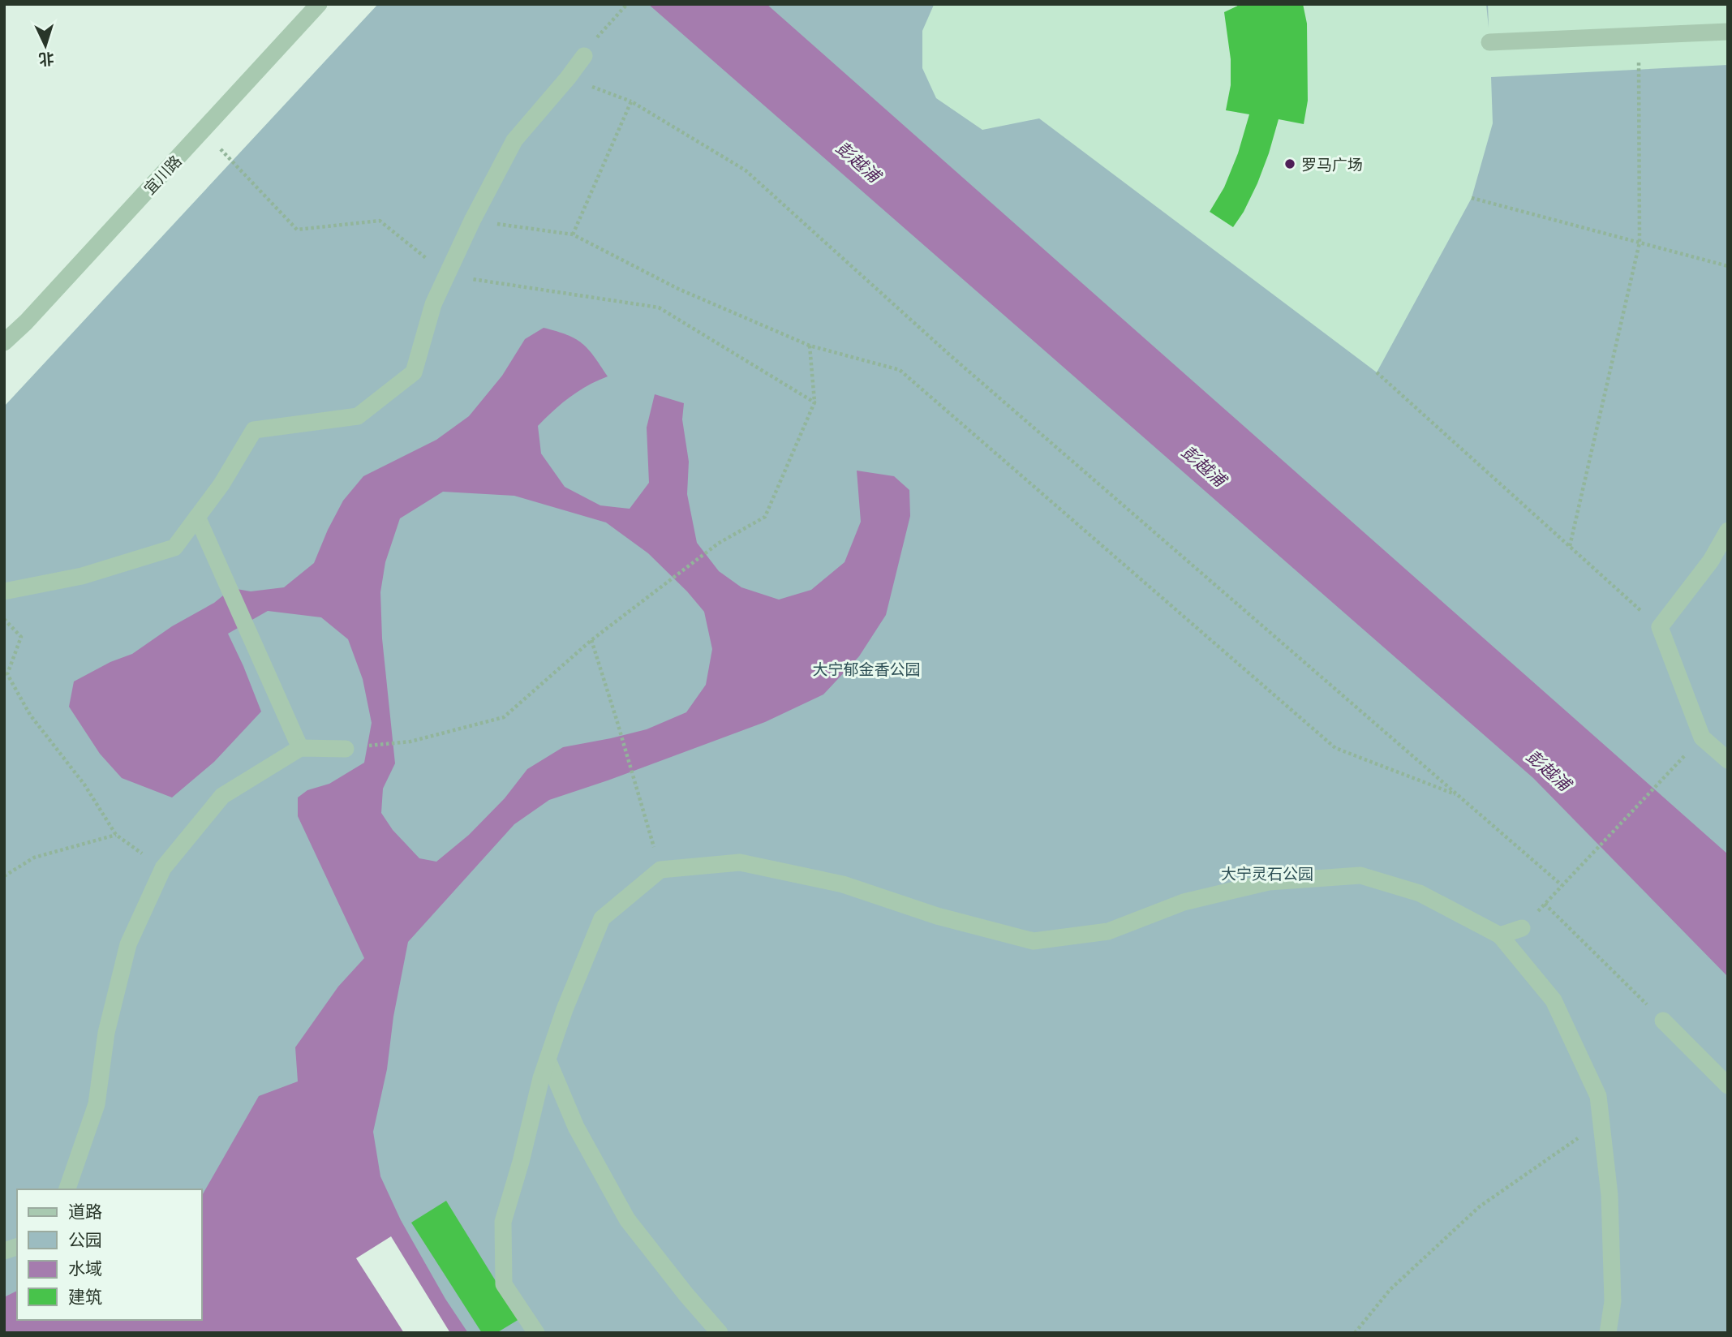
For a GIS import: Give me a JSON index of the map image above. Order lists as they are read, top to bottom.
{
  "streets": {
    "street": ["宜川路"]
  },
  "water": ["彭越浦"],
  "parks": ["大宁郁金香公园", "大宁灵石公园"],
  "places": ["罗马广场"],
  "legend": [
    "道路",
    "公园",
    "水域",
    "建筑"
  ],
  "north": "bottom"
}
